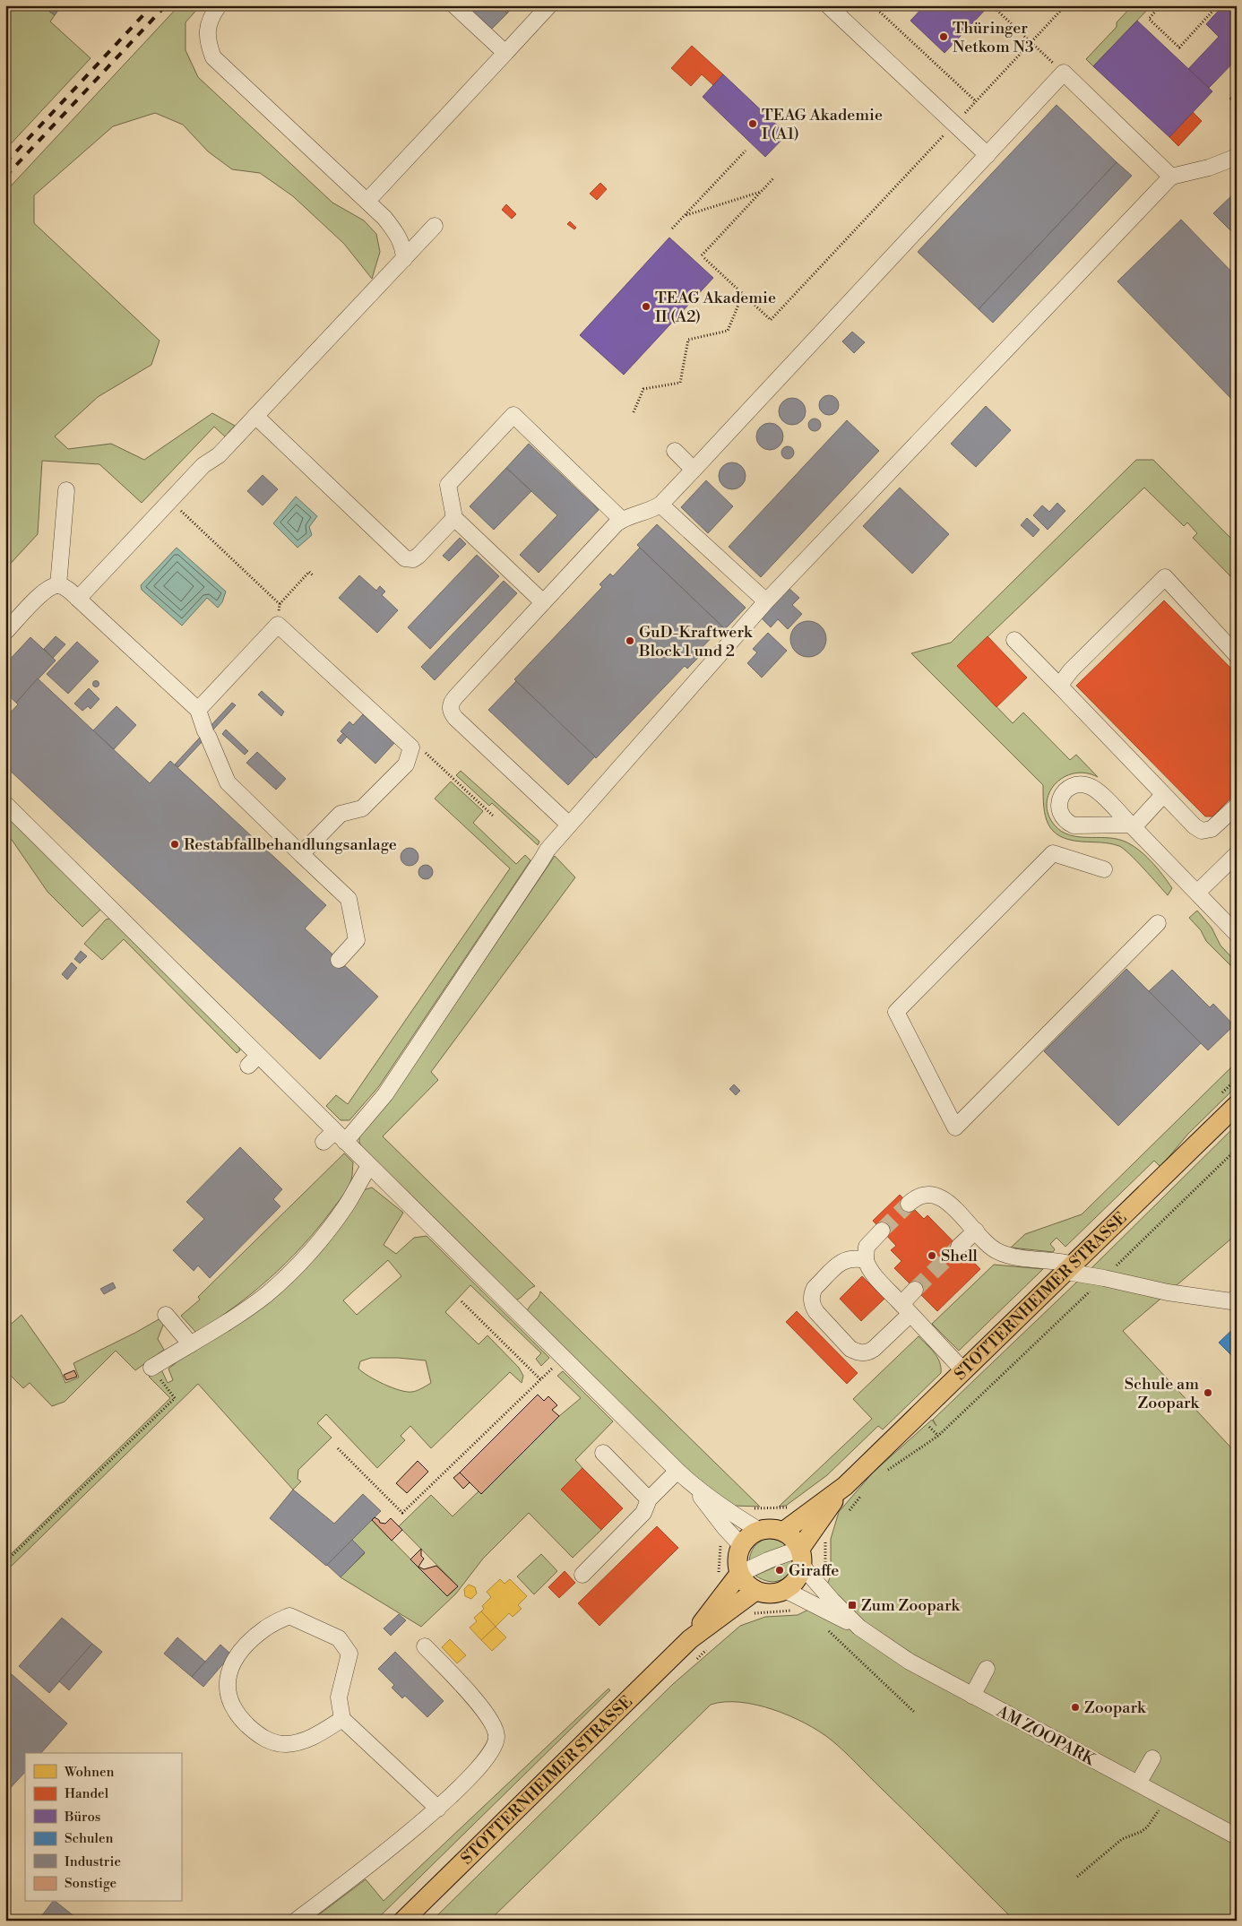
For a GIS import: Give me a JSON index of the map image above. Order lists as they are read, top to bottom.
{
  "streets": {
    "main road": ["STOTTERNHEIMER STRASSE"],
    "street": ["AM ZOOPARK"]
  },
  "places": {
    "other": [
      "Thüringer Netkom N3",
      "TEAG Akademie I (A1)",
      "TEAG Akademie II (A2)",
      "GuD-Kraftwerk Block 1 und 2",
      "Restabfallbehandlungsanlage",
      "Shell",
      "Schule am Zoopark",
      "Giraffe",
      "Zoopark"
    ],
    "transit": ["Zum Zoopark"]
  },
  "legend": [
    "Wohnen",
    "Handel",
    "Büros",
    "Schulen",
    "Industrie",
    "Sonstige"
  ]
}
